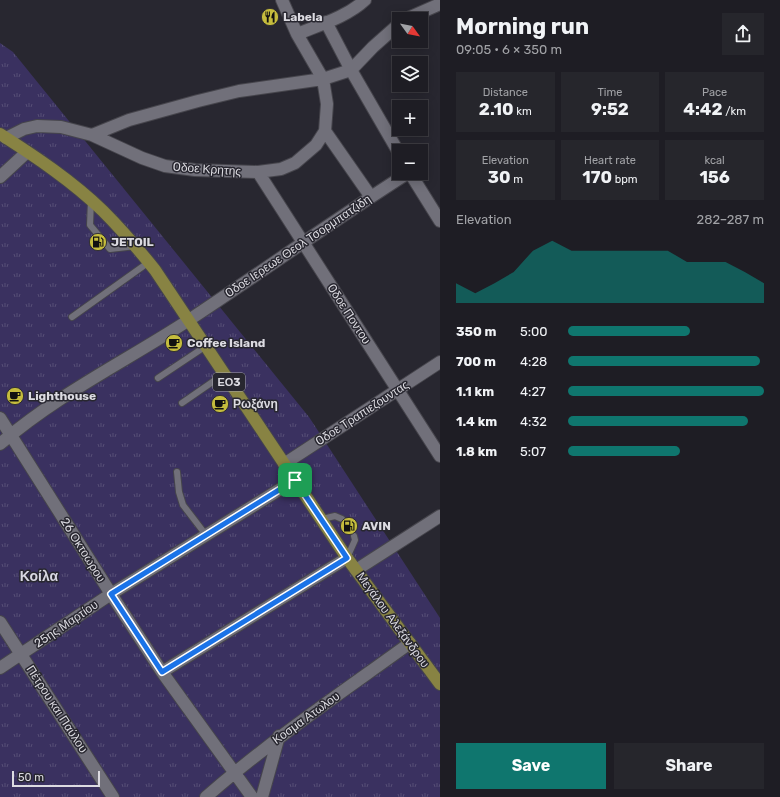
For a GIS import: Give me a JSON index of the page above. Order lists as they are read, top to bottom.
{
  "streets": {
    "main road": ["ΕΟ3", "Μεγάλου Αλεξάνδρου"],
    "street": [
      "Oδοε Κρητης",
      "Oδοε Ιερεωε Θεολ Τσορμπατζιδη",
      "Oδοε Ποντου",
      "Oδοε Τραπιεζουντας",
      "26 Οκτοωρου",
      "25ης Μαρτίου",
      "Πέτρου και Παύλου",
      "Κοσμα Ατωλου"
    ]
  },
  "crossings": [
    ["Oδοε Κρητης", "Oδοε Ποντου"],
    ["Oδοε Κρητης", "Μεγάλου Αλεξάνδρου"],
    ["Oδοε Ιερεωε Θεολ Τσορμπατζιδη", "Oδοε Ποντου"],
    ["Oδοε Ιερεωε Θεολ Τσορμπατζιδη", "26 Οκτοωρου"],
    ["Oδοε Ιερεωε Θεολ Τσορμπατζιδη", "Μεγάλου Αλεξάνδρου"],
    ["Oδοε Ποντου", "Oδοε Τραπιεζουντας"],
    ["Oδοε Τραπιεζουντας", "Μεγάλου Αλεξάνδρου"],
    ["26 Οκτοωρου", "25ης Μαρτίου"],
    ["26 Οκτοωρου", "Κοσμα Ατωλου"],
    ["Μεγάλου Αλεξάνδρου", "25ης Μαρτίου"],
    ["Μεγάλου Αλεξάνδρου", "Κοσμα Ατωλου"],
    ["25ης Μαρτίου", "Πέτρου και Παύλου"]
  ],
  "districts": ["Κοίλα"],
  "places": {
    "restaurant": ["Labela"],
    "fuel station": ["JETOIL", "AVIN"],
    "cafe": ["Coffee Island", "Lighthouse", "Ρωξάνη"]
  },
  "scale_bar": "50 m",
  "north": "bottom right",
  "page": {
    "heading": ["Morning run", "09:05 · 6 × 350 m"],
    "map_buttons": ["+", "−"],
    "stats": [
      ["Distance", "2.10 km"],
      ["Time", "9:52"],
      ["Pace", "4:42 /km"],
      ["Elevation", "30 m"],
      ["Heart rate", "170 bpm"],
      ["kcal", "156"]
    ],
    "chart": ["Elevation", "282–287 m"],
    "list": [
      {
        "name": "350 m",
        "note": "5:00"
      },
      {
        "name": "700 m",
        "note": "4:28"
      },
      {
        "name": "1.1 km",
        "note": "4:27"
      },
      {
        "name": "1.4 km",
        "note": "4:32"
      },
      {
        "name": "1.8 km",
        "note": "5:07"
      }
    ],
    "buttons": ["Save", "Share"],
    "scale": "50 m"
  }
}
